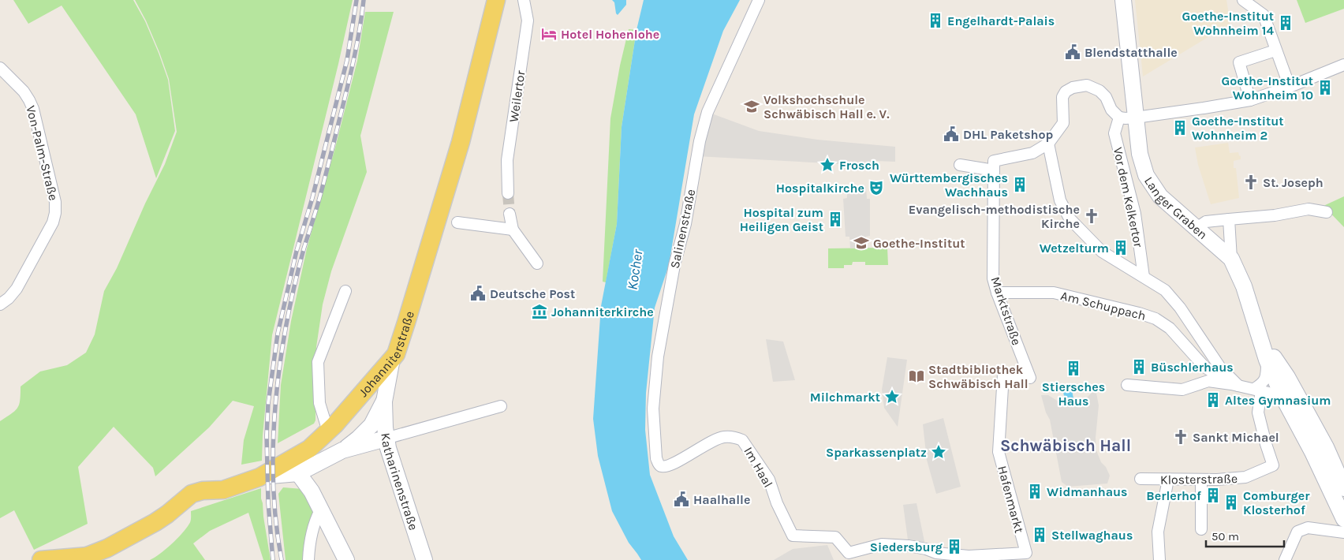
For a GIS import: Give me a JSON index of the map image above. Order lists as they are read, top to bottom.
{
  "streets": {
    "main road": ["Langer Graben", "Johanniterstraße", "Katharinenstraße"],
    "street": [
      "Weilertor",
      "Von-Palm-Straße",
      "Vor dem Kelkertor",
      "Salinenstraße",
      "Am Schuppach",
      "Marktstraße",
      "Im Haal",
      "Klosterstraße",
      "Hafenmarkt"
    ]
  },
  "crossings": [
    ["Salinenstraße", "Im Haal"],
    ["Am Schuppach", "Marktstraße"],
    ["Marktstraße", "Hafenmarkt"],
    ["Johanniterstraße", "Katharinenstraße"],
    ["Im Haal", "Hafenmarkt"]
  ],
  "districts": ["Schwäbisch Hall"],
  "water": ["Kocher"],
  "places": {
    "building": [
      "Engelhardt-Palais",
      "Goethe-Institut Wohnheim 14",
      "Goethe-Institut Wohnheim 10",
      "Goethe-Institut Wohnheim 2",
      "Württembergisches Wachhaus",
      "Hospital zum Heiligen Geist",
      "Wetzelturm",
      "Büschlerhaus",
      "Stiersches Haus",
      "Altes Gymnasium",
      "Widmanhaus",
      "Berlerhof",
      "Comburger Klosterhof",
      "Stellwaghaus",
      "Siedersburg"
    ],
    "hotel": ["Hotel Hohenlohe"],
    "public building": [
      "Blendstatthalle",
      "DHL Paketshop",
      "Deutsche Post",
      "Haalhalle"
    ],
    "school or university": ["Volkshochschule Schwäbisch Hall e. V.", "Goethe-Institut"],
    "place": ["Frosch", "Milchmarkt", "Sparkassenplatz"],
    "church": ["St. Joseph", "Evangelisch-methodistische Kirche", "Sankt Michael"],
    "theatre": ["Hospitalkirche"],
    "museum": ["Johanniterkirche"],
    "library": ["Stadtbibliothek Schwäbisch Hall"]
  },
  "scale_bar": "50 m"
}
